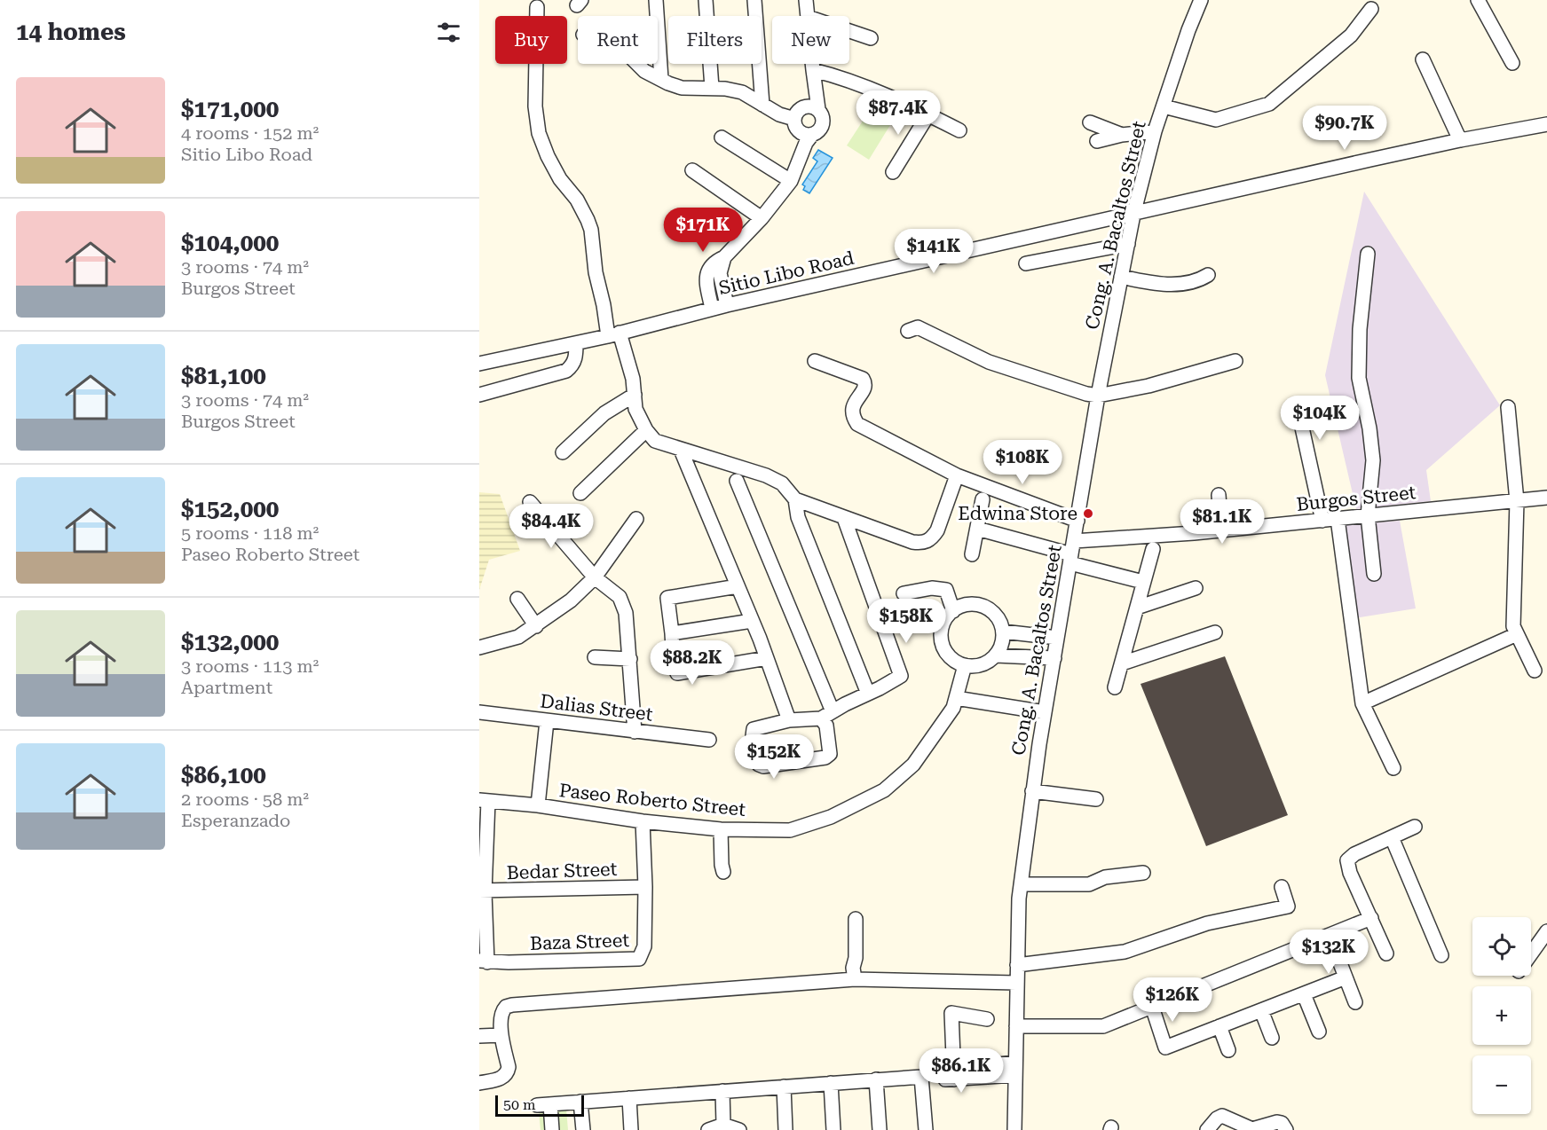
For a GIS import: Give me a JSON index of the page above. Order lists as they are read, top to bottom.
{
  "streets": {
    "street": [
      "Cong. A. Bacaltos Street",
      "Sitio Libo Road",
      "Burgos Street",
      "Dalias Street",
      "Paseo Roberto Street",
      "Bedar Street",
      "Baza Street"
    ]
  },
  "crossings": [
    ["Cong. A. Bacaltos Street", "Sitio Libo Road"],
    ["Cong. A. Bacaltos Street", "Burgos Street"],
    ["Paseo Roberto Street", "Baza Street"],
    ["Bedar Street", "Baza Street"]
  ],
  "places": ["Edwina Store"],
  "scale_bar": "50 m",
  "page": {
    "heading": "14 homes",
    "chip": [
      "Buy",
      "Rent",
      "Filters",
      "New"
    ],
    "list": [
      {
        "name": "$171,000",
        "note": "4 rooms · 152 m² · Sitio Libo Road"
      },
      {
        "name": "$104,000",
        "note": "3 rooms · 74 m² · Burgos Street"
      },
      {
        "name": "$81,100",
        "note": "3 rooms · 74 m² · Burgos Street"
      },
      {
        "name": "$152,000",
        "note": "5 rooms · 118 m² · Paseo Roberto Street"
      },
      {
        "name": "$132,000",
        "note": "3 rooms · 113 m² · Apartment"
      },
      {
        "name": "$86,100",
        "note": "2 rooms · 58 m² · Esperanzado"
      }
    ],
    "price": [
      "$87.4K",
      "$90.7K",
      "$171K",
      "$141K",
      "$104K",
      "$108K",
      "$81.1K",
      "$84.4K",
      "$158K",
      "$88.2K",
      "$152K",
      "$132K",
      "$126K",
      "$86.1K"
    ],
    "map_buttons": ["+", "−"],
    "scale": "50 m"
  }
}
